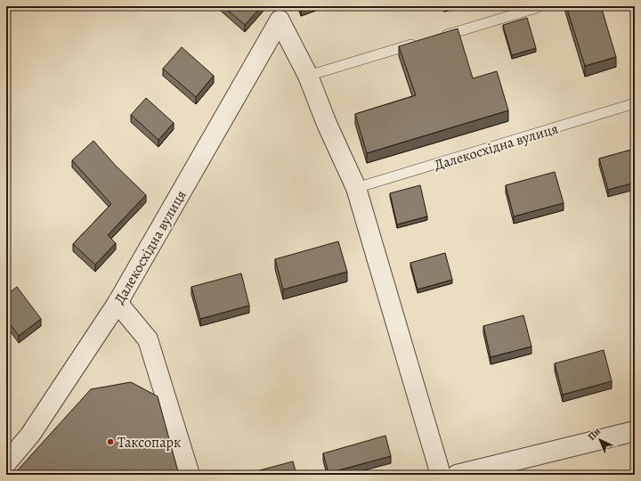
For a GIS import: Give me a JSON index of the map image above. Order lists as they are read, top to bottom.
{
  "streets": {
    "street": ["Далекосхідна вулиця"]
  },
  "places": ["Таксопарк"],
  "north": "top left"
}
